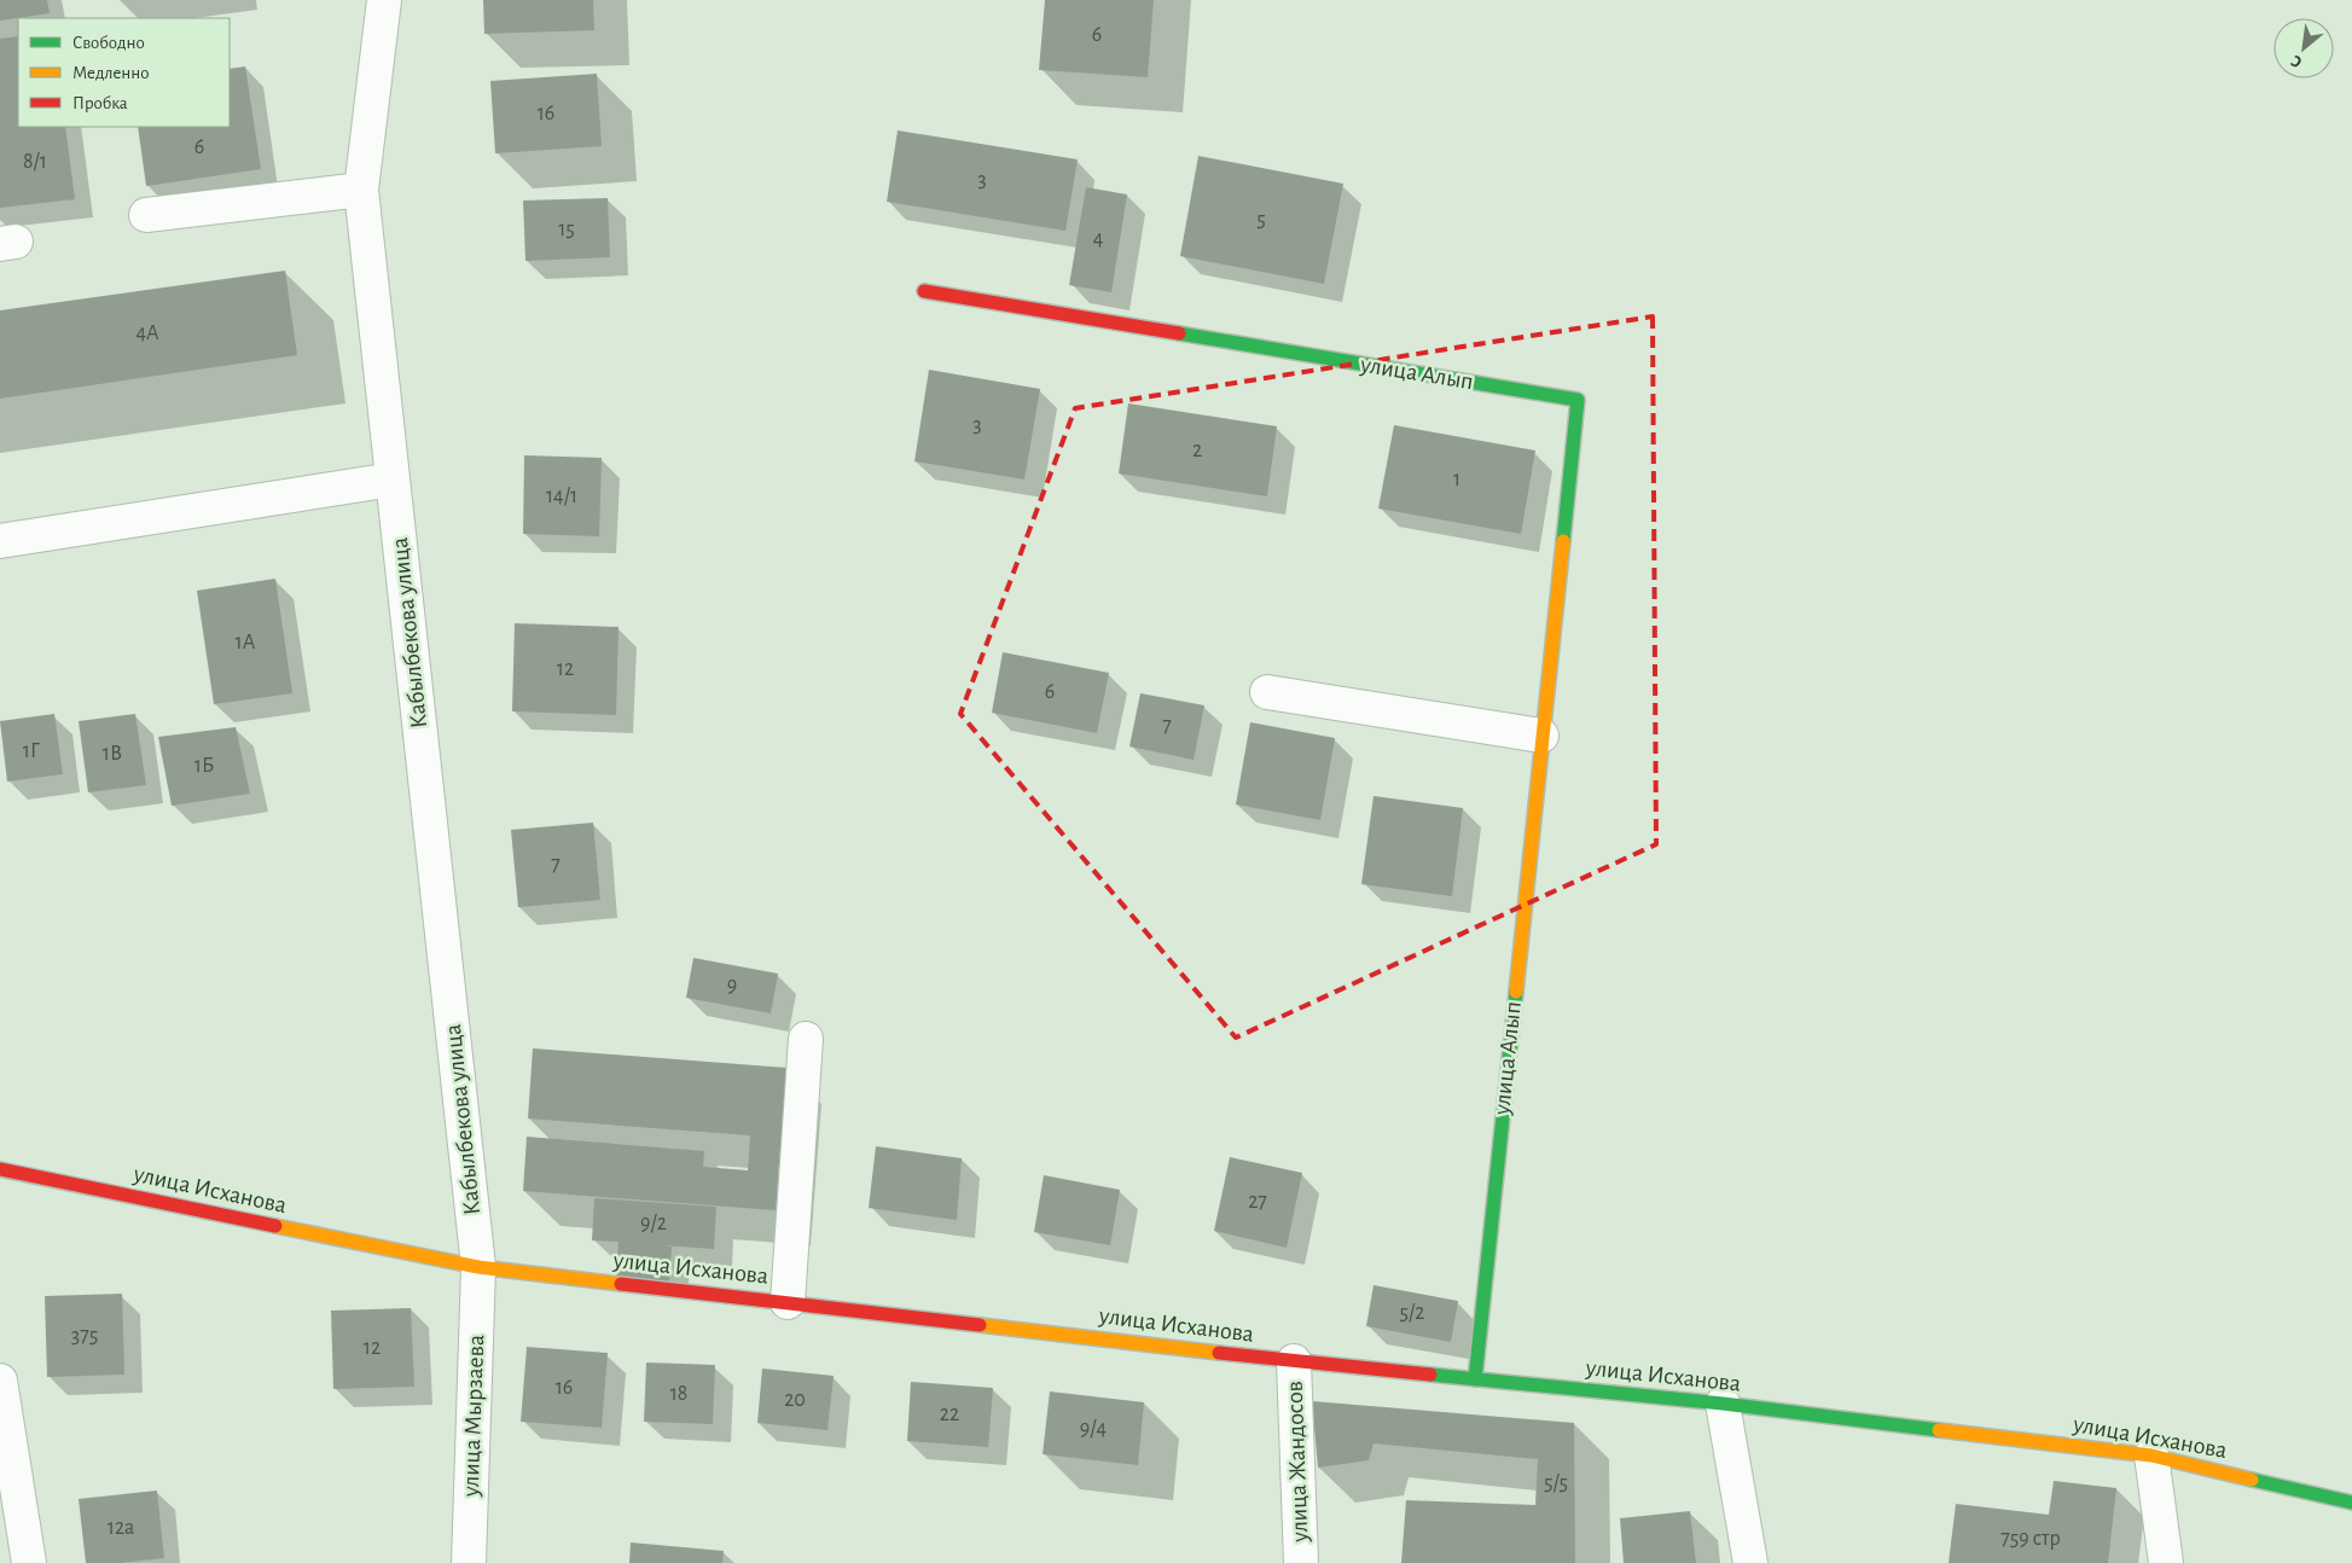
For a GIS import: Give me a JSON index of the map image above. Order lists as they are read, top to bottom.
{
  "streets": {
    "main road": ["улица Алып", "улица Исханова"],
    "street": ["Кабылбекова улица", "улица Мырзаева", "улица Жандосов"]
  },
  "crossings": [
    ["улица Алып", "улица Исханова"],
    ["Кабылбекова улица", "улица Исханова"],
    ["Кабылбекова улица", "улица Мырзаева"],
    ["улица Исханова", "улица Мырзаева"],
    ["улица Исханова", "улица Жандосов"]
  ],
  "house_numbers": [
    "6",
    "16",
    "6",
    "8/1",
    "3",
    "5",
    "15",
    "4",
    "4А",
    "3",
    "2",
    "1",
    "14/1",
    "1А",
    "12",
    "6",
    "7",
    "1Г",
    "1В",
    "1Б",
    "7",
    "9",
    "27",
    "9/2",
    "5/2",
    "375",
    "12",
    "16",
    "18",
    "20",
    "22",
    "9/4",
    "5/5",
    "12а",
    "759 стр"
  ],
  "legend": ["Свободно", "Медленно", "Пробка"],
  "north": "bottom left"
}
